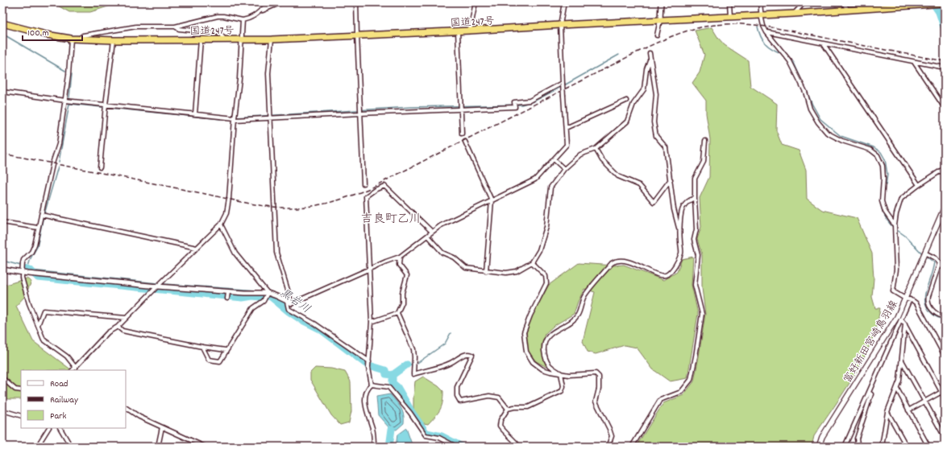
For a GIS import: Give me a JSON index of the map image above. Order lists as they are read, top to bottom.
{
  "streets": {
    "highway": ["国道247号"],
    "main road": ["富好新田宮崎鳥羽線"]
  },
  "districts": ["吉良町乙川"],
  "water": ["黒岩川"],
  "legend": ["Road", "Railway", "Park"],
  "scale_bar": "100 m"
}
